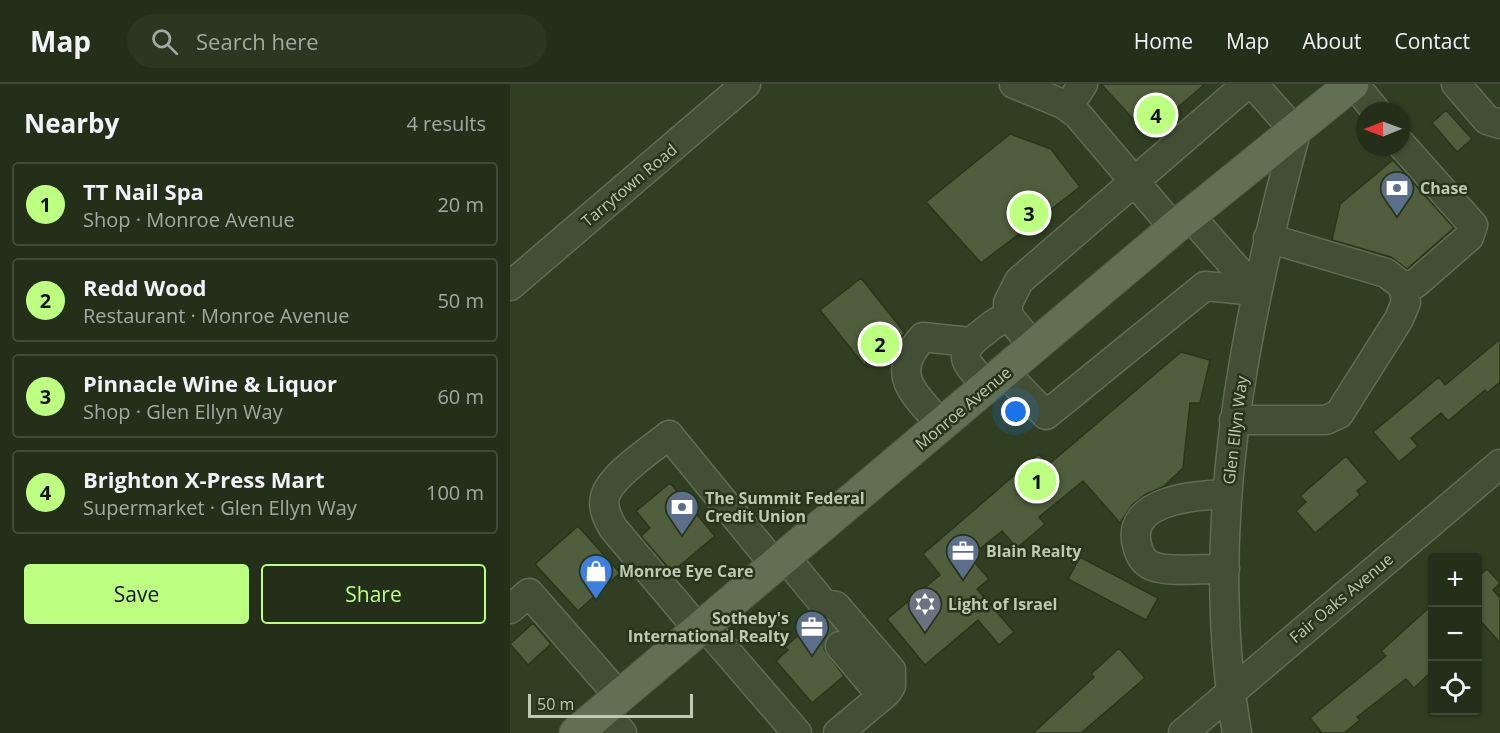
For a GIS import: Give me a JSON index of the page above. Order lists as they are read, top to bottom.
{
  "streets": {
    "main road": ["Monroe Avenue"],
    "street": ["Tarrytown Road", "Glen Ellyn Way", "Fair Oaks Avenue"]
  },
  "crossings": [
    ["Monroe Avenue", "Glen Ellyn Way"],
    ["Glen Ellyn Way", "Fair Oaks Avenue"]
  ],
  "places": {
    "bank": ["Chase", "The Summit Federal Credit Union"],
    "office": ["Blain Realty", "Sotheby's International Realty"],
    "shop": ["Monroe Eye Care"],
    "synagogue": ["Light of Israel"]
  },
  "scale_bar": "50 m",
  "north": "left",
  "page": {
    "header": "Map",
    "search": "Search here",
    "nav": [
      "Home",
      "Map",
      "About",
      "Contact"
    ],
    "heading": ["Nearby", "4 results"],
    "pins": [
      "4",
      "3",
      "2",
      "1"
    ],
    "list": [
      {
        "mark": "1",
        "name": "TT Nail Spa",
        "note": "Shop · Monroe Avenue",
        "value": "20 m"
      },
      {
        "mark": "2",
        "name": "Redd Wood",
        "note": "Restaurant · Monroe Avenue",
        "value": "50 m"
      },
      {
        "mark": "3",
        "name": "Pinnacle Wine & Liquor",
        "note": "Shop · Glen Ellyn Way",
        "value": "60 m"
      },
      {
        "mark": "4",
        "name": "Brighton X-Press Mart",
        "note": "Supermarket · Glen Ellyn Way",
        "value": "100 m"
      }
    ],
    "buttons": ["Save", "Share"],
    "map_buttons": ["+", "−"],
    "scale": "50 m"
  }
}
